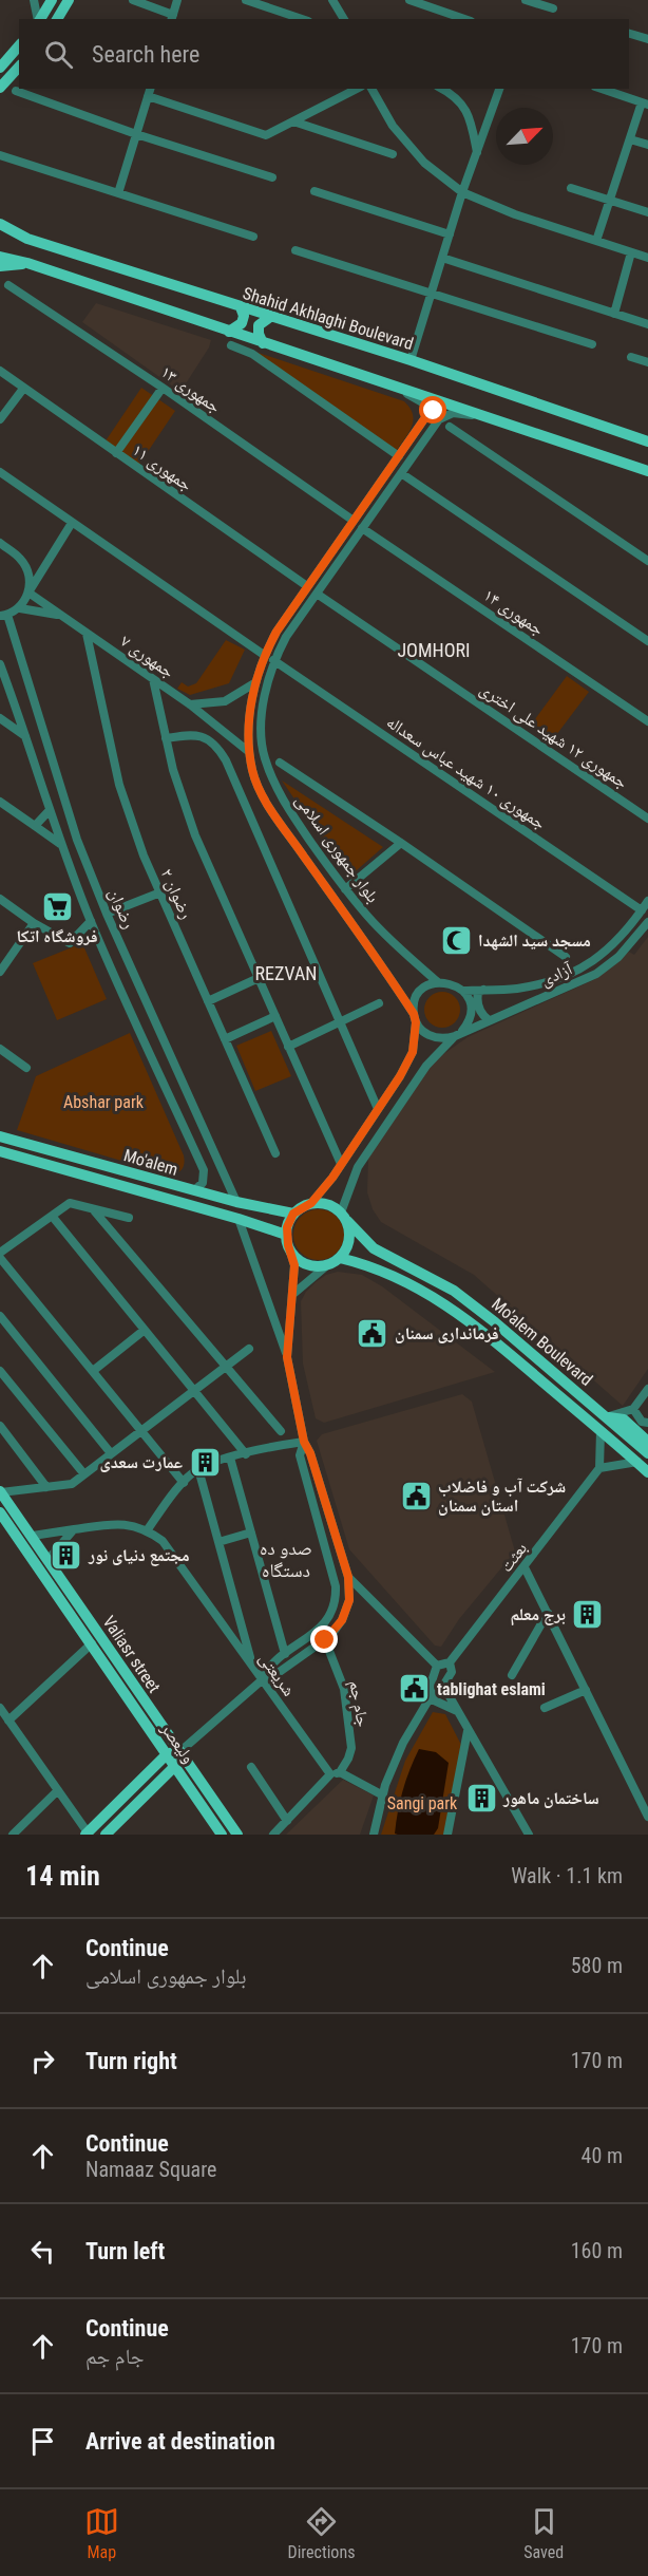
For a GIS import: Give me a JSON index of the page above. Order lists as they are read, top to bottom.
{
  "streets": {
    "main road": [
      "Shahid Akhlaghi Boulevard",
      "Mo'alem",
      "Mo'alem Boulevard",
      "Valiasr street",
      "ولیعصر"
    ],
    "street": [
      "جمهوری ۱۳",
      "جمهوری ۱۱",
      "جمهوری ۱۴",
      "جمهوری ۷",
      "جمهوری ۱۲ شهید علی اختری",
      "جمهوری ۱۰ شهید عباس سعداله",
      "بلوار جمهوری اسلامی",
      "رضوان ۲",
      "رضوان",
      "آزادی",
      "بعثت",
      "شریعتی",
      "جام جم"
    ]
  },
  "crossings": [
    ["جمهوری ۱۳", "بلوار جمهوری اسلامی"],
    ["جمهوری ۱۱", "بلوار جمهوری اسلامی"],
    ["جمهوری ۱۴", "بلوار جمهوری اسلامی"],
    ["جمهوری ۷", "بلوار جمهوری اسلامی"],
    ["جمهوری ۷", "رضوان ۲"],
    ["جمهوری ۱۲ شهید علی اختری", "بلوار جمهوری اسلامی"],
    ["جمهوری ۱۰ شهید عباس سعداله", "بلوار جمهوری اسلامی"],
    ["جمهوری ۱۰ شهید عباس سعداله", "آزادی"],
    ["بلوار جمهوری اسلامی", "آزادی"],
    ["رضوان", "Mo'alem"],
    ["Mo'alem", "Mo'alem Boulevard"],
    ["شریعتی", "جام جم"]
  ],
  "districts": ["JOMHORI", "REZVAN", "صدو ده دستگاه"],
  "parks": ["Abshar park", "Sangi park"],
  "places": {
    "supermarket": ["فروشگاه اتکا"],
    "mosque": ["مسجد سید الشهدا"],
    "public building": ["فرمانداری سمنان", "شرکت آب و فاضلاب استان سمنان", "tablighat eslami"],
    "building": [
      "عمارت سعدی",
      "مجتمع دنیای نور",
      "برج معلم",
      "ساختمان ماهور"
    ]
  },
  "north": "top right",
  "page": {
    "search": "Search here",
    "heading": ["14 min", "Walk · 1.1 km"],
    "list": [
      ["Continue", "بلوار جمهوری اسلامی", "580 m"],
      ["Turn right", "170 m"],
      ["Continue", "Namaaz Square", "40 m"],
      ["Turn left", "160 m"],
      ["Continue", "جام جم", "170 m"],
      "Arrive at destination"
    ],
    "nav": ["Map", "Directions", "Saved"]
  }
}
